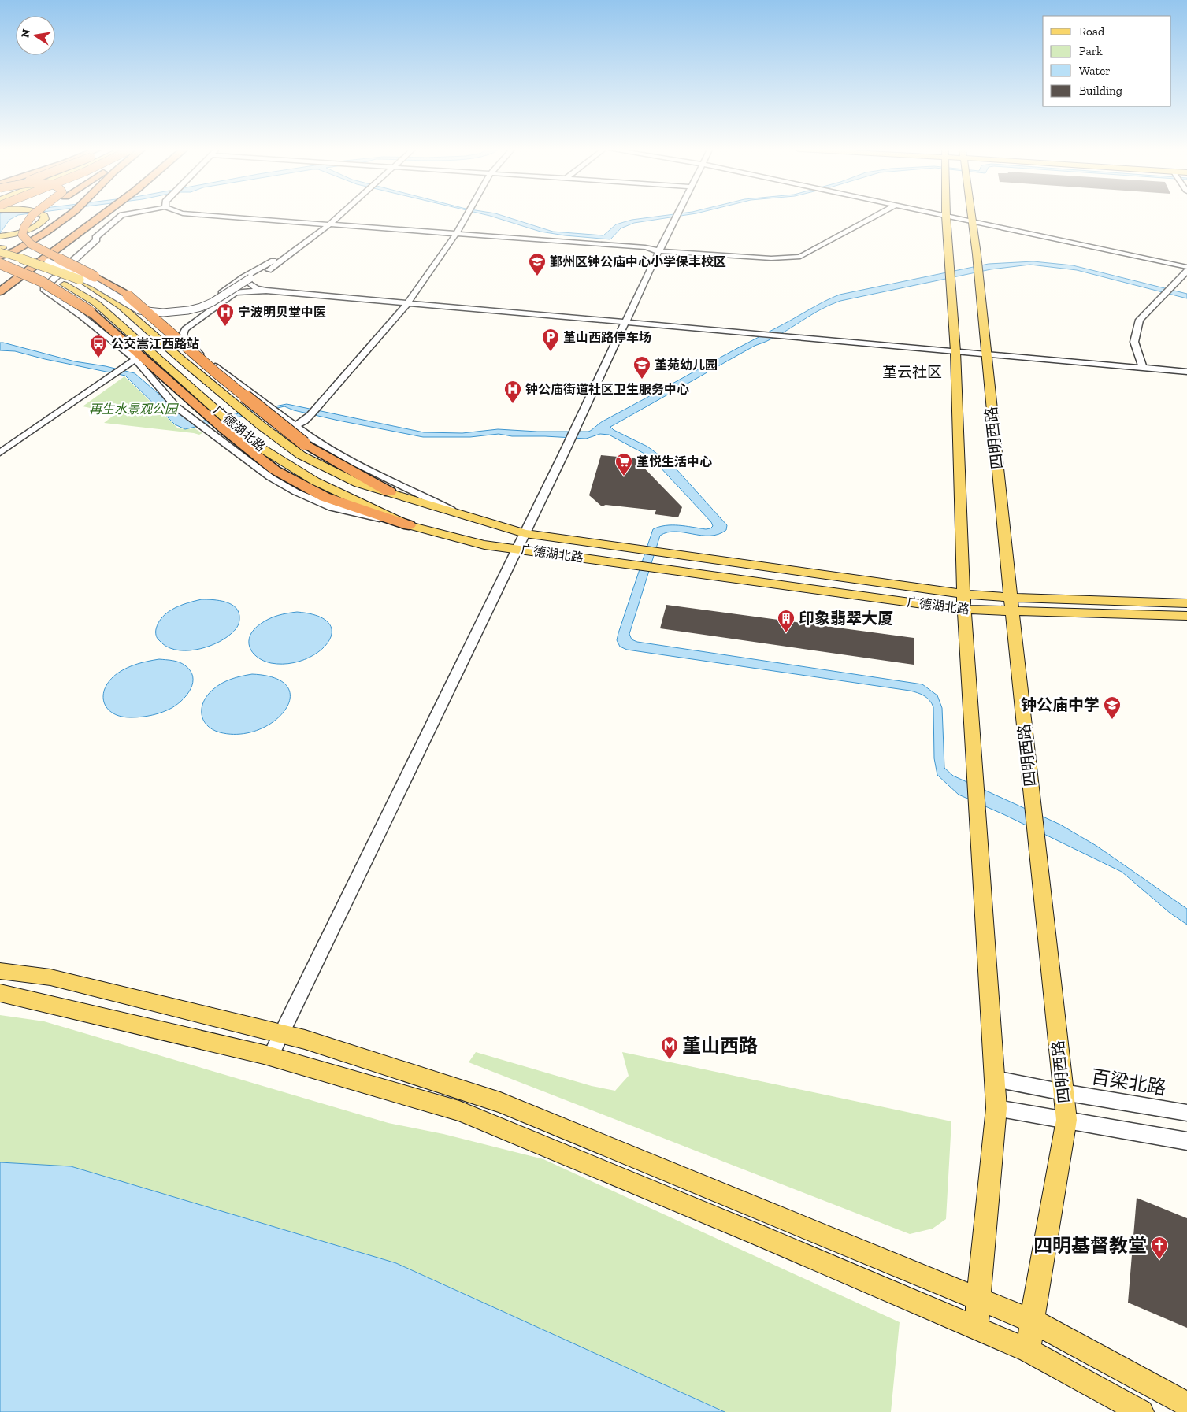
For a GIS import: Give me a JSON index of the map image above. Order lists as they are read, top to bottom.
{
  "streets": {
    "main road": ["广德湖北路", "四明西路"],
    "street": ["百梁北路"]
  },
  "crossings": [
    ["广德湖北路", "四明西路"],
    ["四明西路", "百梁北路"]
  ],
  "districts": ["堇云社区"],
  "parks": ["再生水景观公园"],
  "places": {
    "school or university": ["鄞州区钟公庙中心小学保丰校区", "堇苑幼儿园", "钟公庙中学"],
    "hospital": ["宁波明贝堂中医", "钟公庙街道社区卫生服务中心"],
    "parking": ["堇山西路停车场"],
    "bus stop": ["公交嵩江西路站"],
    "supermarket": ["堇悦生活中心"],
    "building": ["印象翡翠大厦"],
    "metro station": ["堇山西路"],
    "church": ["四明基督教堂"]
  },
  "legend": [
    "Road",
    "Park",
    "Water",
    "Building"
  ],
  "north": "left"
}
